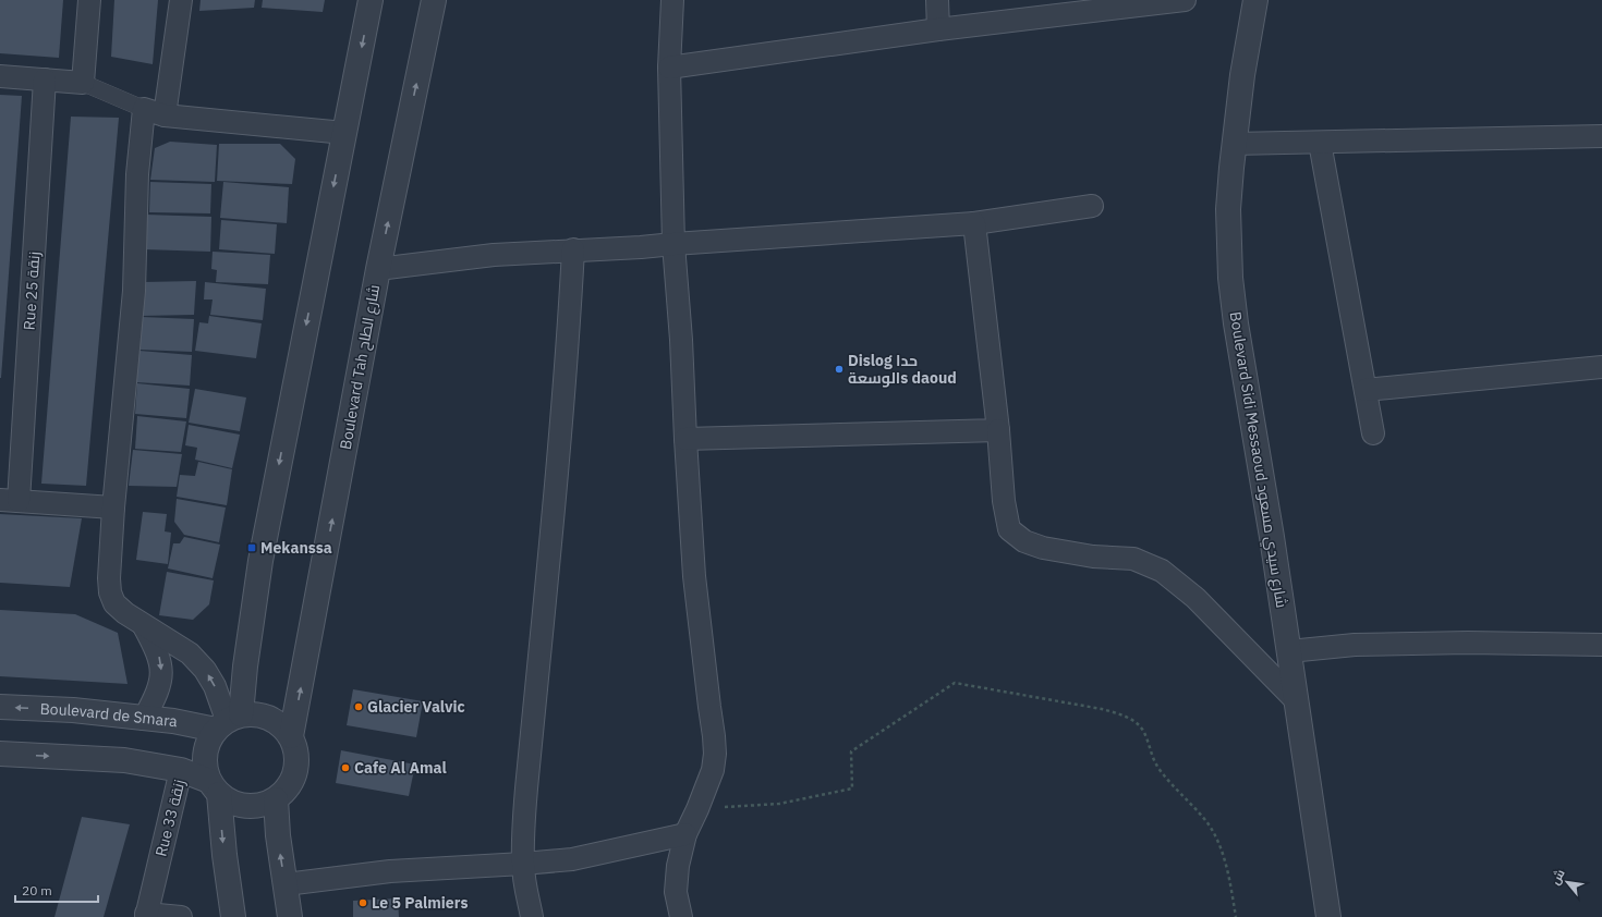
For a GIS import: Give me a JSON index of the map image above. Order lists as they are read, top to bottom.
{
  "streets": {
    "street": [
      "Rue 25 زنقة",
      "Boulevard Tah شارع الطاح",
      "Boulevard Sidi Messaoud شارع سيدي مسعود",
      "Boulevard de Smara",
      "Rue 33 زنقة"
    ]
  },
  "crossings": [
    ["Boulevard Tah شارع الطاح", "Boulevard de Smara"]
  ],
  "places": {
    "other": [
      "Dislog حدا الوسعةs daoud",
      "Glacier Valvic",
      "Cafe Al Amal",
      "Le 5 Palmiers"
    ],
    "transit": ["Mekanssa"]
  },
  "scale_bar": "20 m",
  "north": "top left"
}
